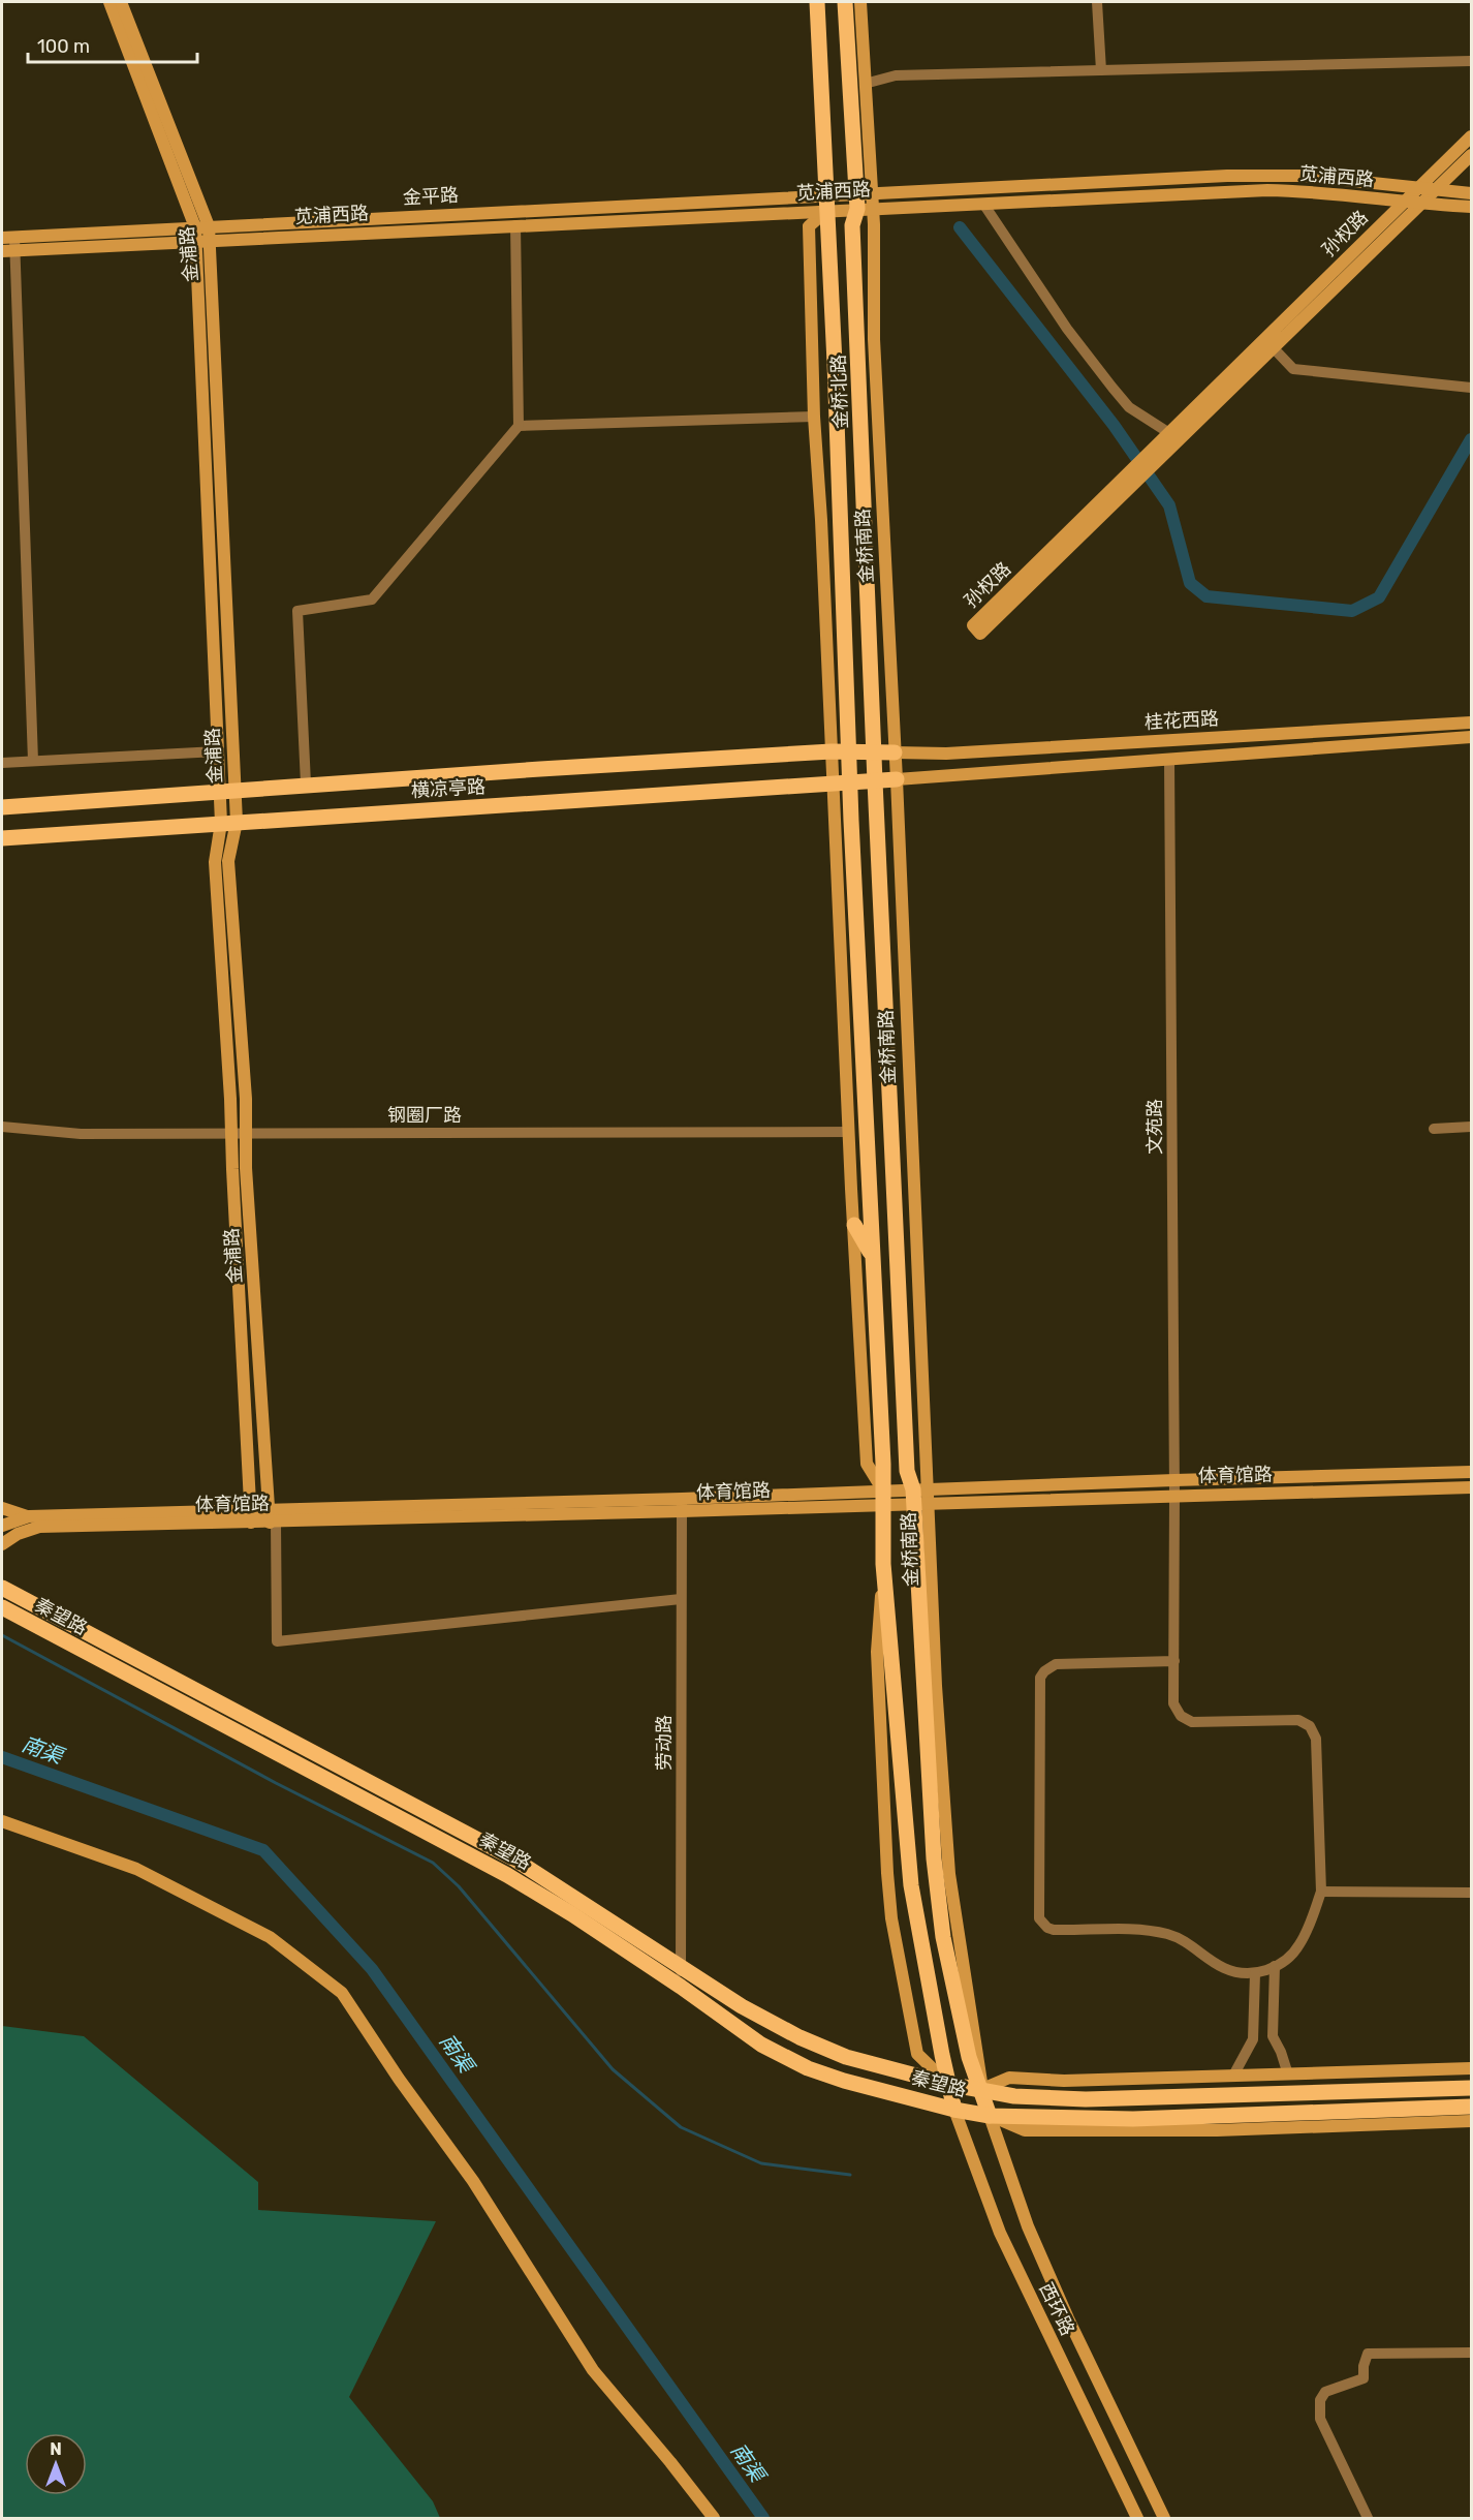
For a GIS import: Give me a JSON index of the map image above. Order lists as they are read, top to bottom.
{
  "streets": {
    "main road": [
      "苋浦西路",
      "金平路",
      "孙权路",
      "金浦路",
      "金桥北路",
      "金桥南路",
      "桂花西路",
      "横凉亭路",
      "体育馆路",
      "秦望路",
      "西环路"
    ],
    "street": ["钢圈厂路", "文苑路", "劳动路"]
  },
  "crossings": [
    ["苋浦西路", "金平路"],
    ["苋浦西路", "孙权路"],
    ["苋浦西路", "金浦路"],
    ["苋浦西路", "金桥北路"],
    ["苋浦西路", "金桥南路"],
    ["金平路", "金浦路"],
    ["金平路", "金桥北路"],
    ["金浦路", "横凉亭路"],
    ["金浦路", "钢圈厂路"],
    ["金浦路", "体育馆路"],
    ["金桥北路", "金桥南路"],
    ["金桥北路", "横凉亭路"],
    ["金桥南路", "桂花西路"],
    ["金桥南路", "横凉亭路"],
    ["金桥南路", "钢圈厂路"],
    ["金桥南路", "体育馆路"],
    ["金桥南路", "秦望路"],
    ["金桥南路", "西环路"],
    ["桂花西路", "横凉亭路"],
    ["桂花西路", "文苑路"],
    ["文苑路", "体育馆路"],
    ["体育馆路", "劳动路"],
    ["秦望路", "劳动路"],
    ["秦望路", "西环路"]
  ],
  "water": ["南渠"],
  "scale_bar": "100 m",
  "north": "top"
}
